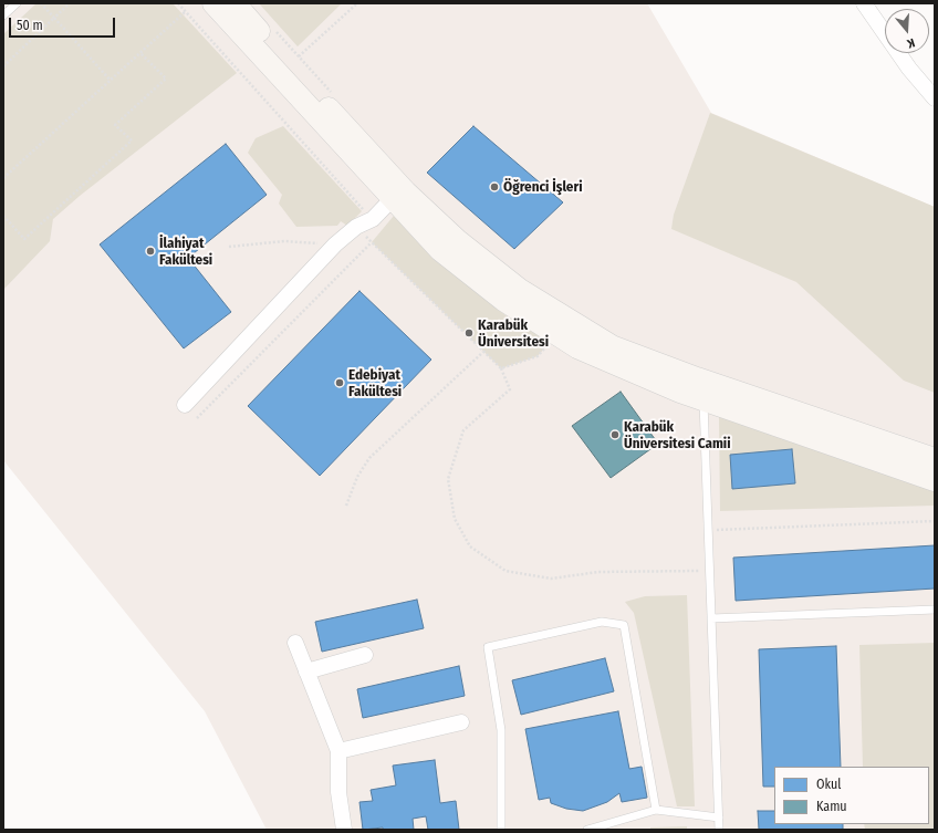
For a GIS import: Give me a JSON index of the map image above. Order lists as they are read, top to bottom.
{
  "places": [
    "Öğrenci İşleri",
    "İlahiyat Fakültesi",
    "Karabük Üniversitesi",
    "Edebiyat Fakültesi",
    "Karabük Üniversitesi Camii"
  ],
  "legend": ["Okul", "Kamu"],
  "scale_bar": "50 m",
  "north": "bottom"
}
